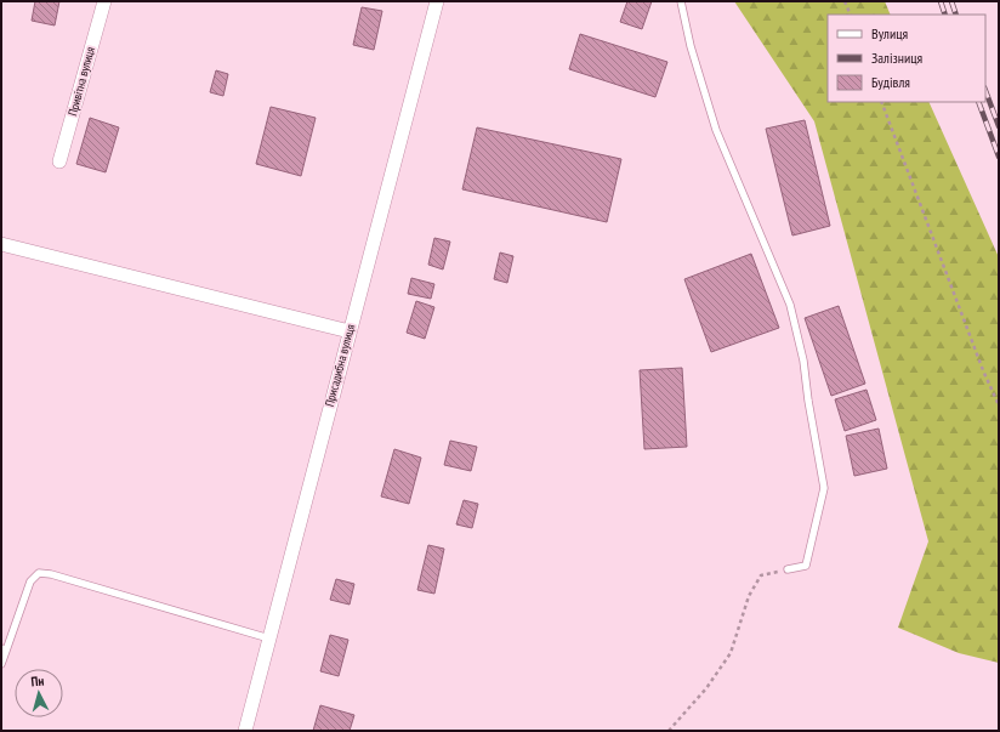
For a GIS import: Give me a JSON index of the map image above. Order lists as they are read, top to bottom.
{
  "streets": {
    "street": ["Привітна вулиця", "Присадибна вулиця"]
  },
  "legend": ["Вулиця", "Залізниця", "Будівля"],
  "north": "top"
}
